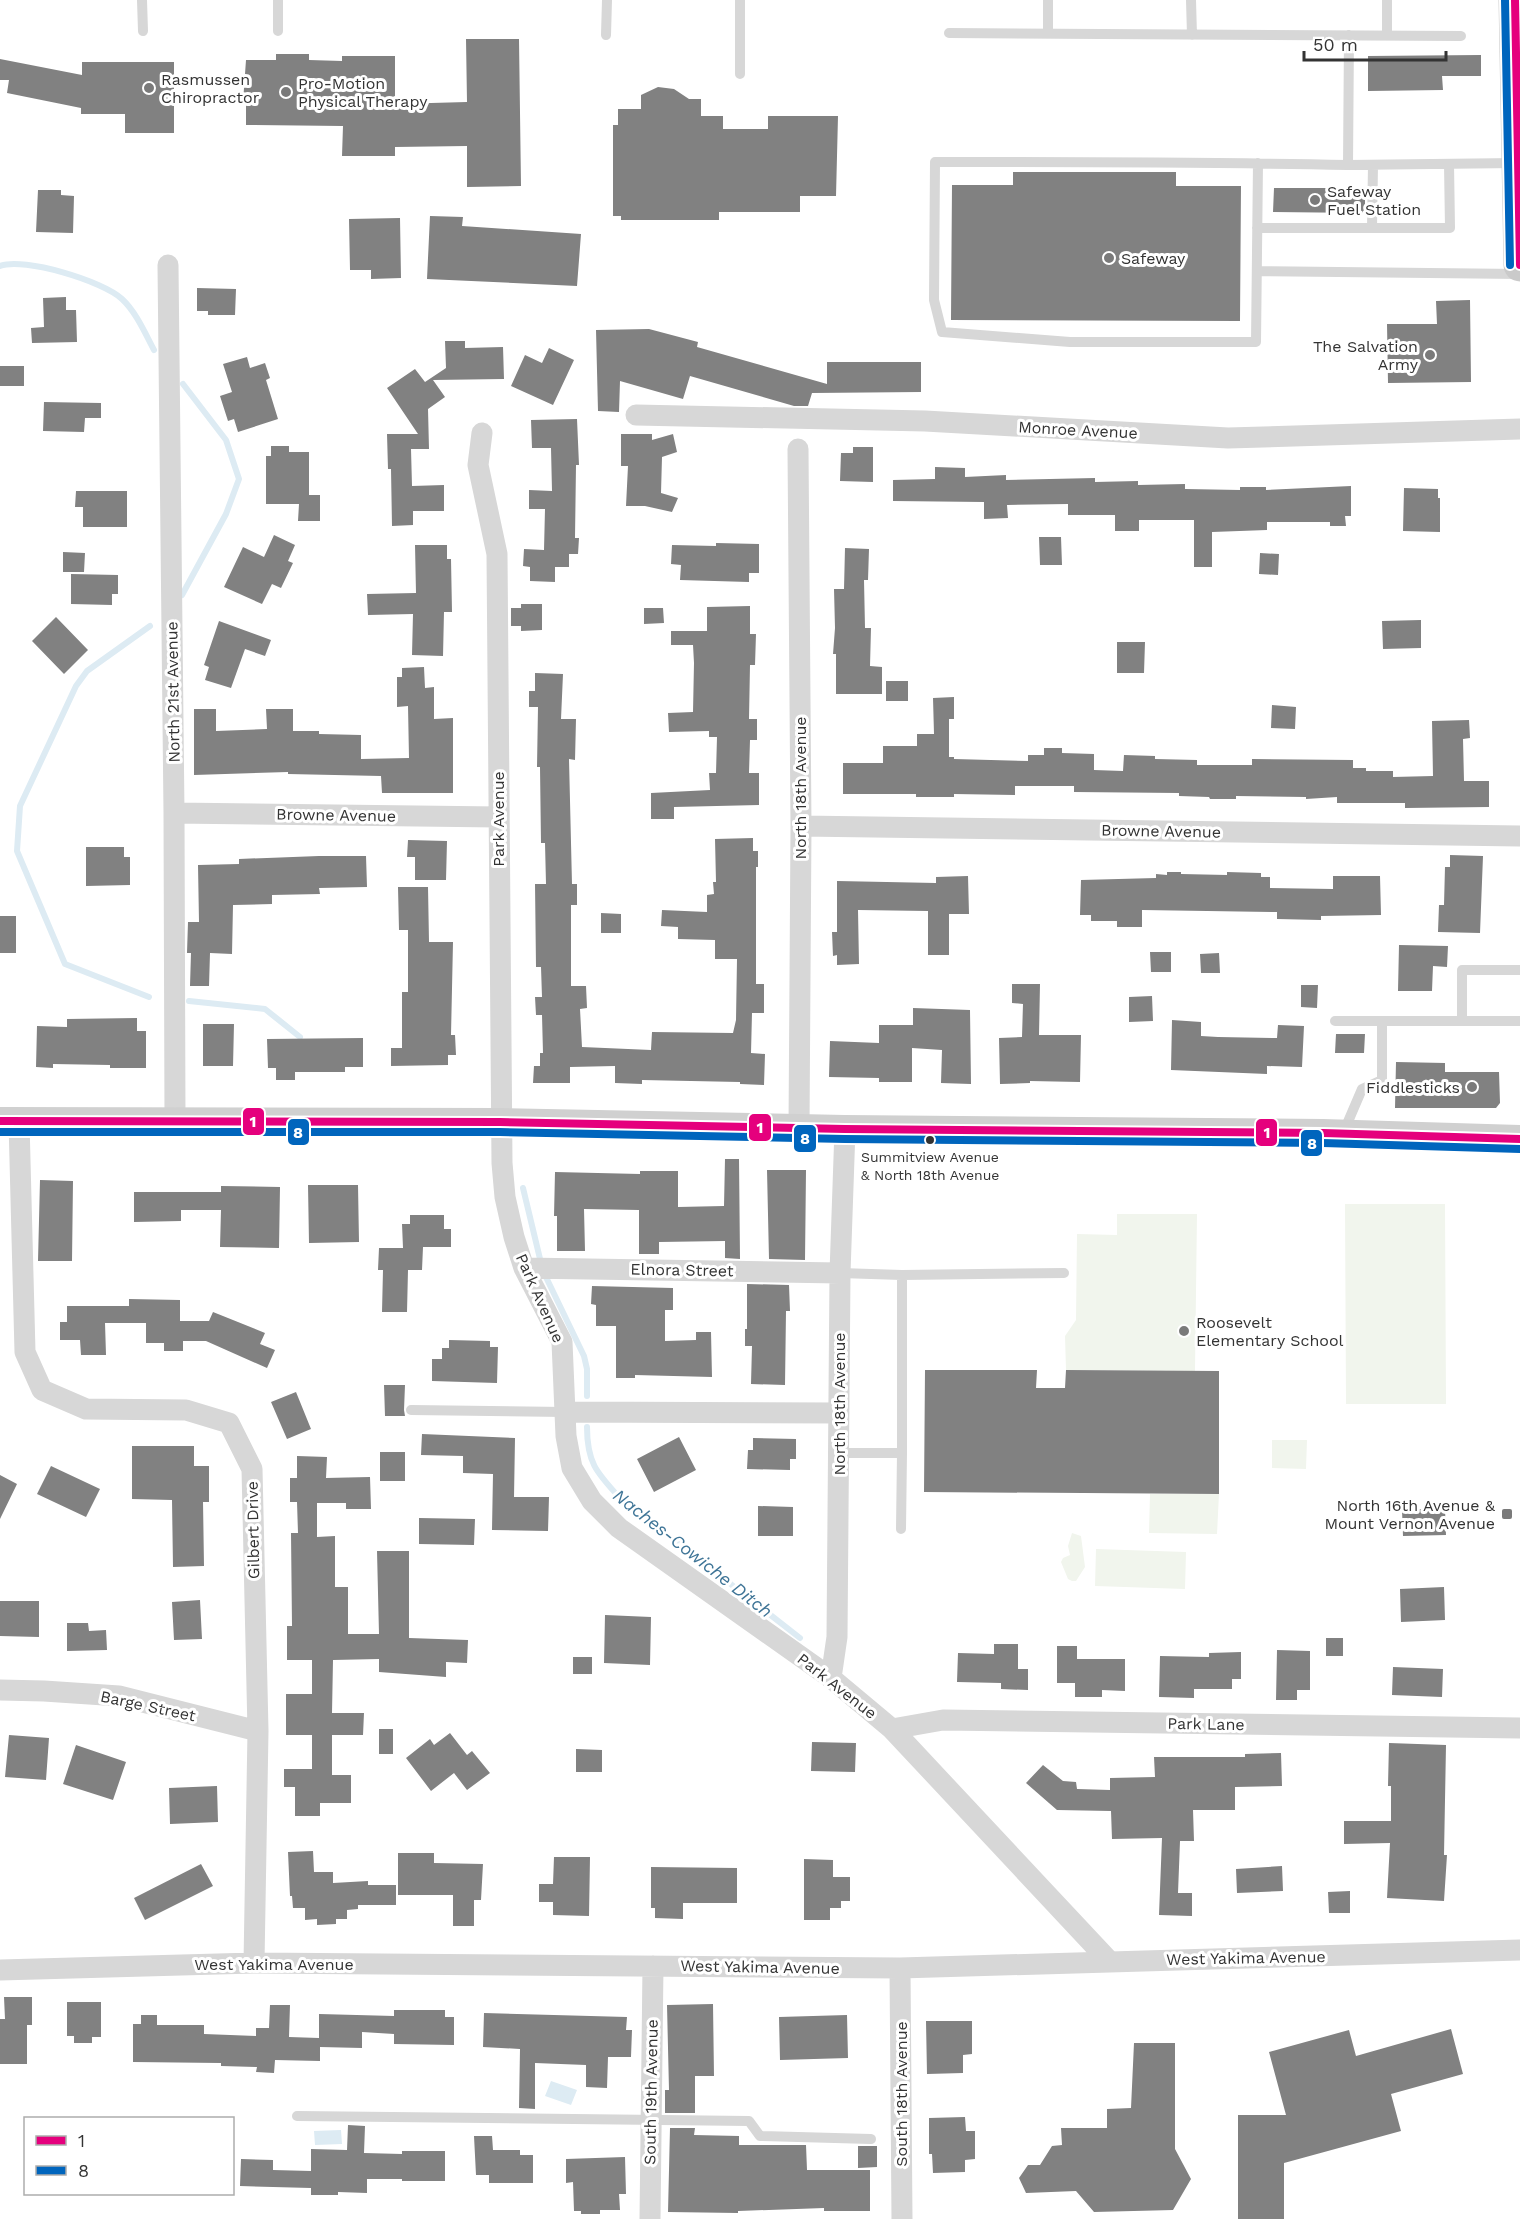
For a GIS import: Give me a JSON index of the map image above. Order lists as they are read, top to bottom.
{
  "streets": {
    "street": [
      "Monroe Avenue",
      "North 21st Avenue",
      "North 18th Avenue",
      "Browne Avenue",
      "Park Avenue",
      "Elnora Street",
      "Gilbert Drive",
      "Barge Street",
      "Park Lane",
      "West Yakima Avenue",
      "South 19th Avenue",
      "South 18th Avenue"
    ]
  },
  "crossings": [
    ["North 21st Avenue", "Browne Avenue"],
    ["North 18th Avenue", "Browne Avenue"],
    ["North 18th Avenue", "Park Avenue"],
    ["North 18th Avenue", "Elnora Street"],
    ["Browne Avenue", "Park Avenue"],
    ["Park Avenue", "Elnora Street"],
    ["Park Avenue", "Park Lane"],
    ["Park Avenue", "West Yakima Avenue"],
    ["Gilbert Drive", "Barge Street"],
    ["Gilbert Drive", "West Yakima Avenue"],
    ["West Yakima Avenue", "South 19th Avenue"],
    ["West Yakima Avenue", "South 18th Avenue"]
  ],
  "water": ["Naches-Cowiche Ditch"],
  "places": {
    "other": [
      "Rasmussen Chiropractor",
      "Pro-Motion Physical Therapy",
      "Safeway Fuel Station",
      "Safeway",
      "The Salvation Army",
      "Fiddlesticks",
      "Summitview Avenue & North 18th Avenue",
      "Roosevelt Elementary School"
    ],
    "transit": ["North 16th Avenue & Mount Vernon Avenue"]
  },
  "lines": ["transit line 1", "transit line 8"],
  "legend": ["1", "8"],
  "scale_bar": "50 m"
}
